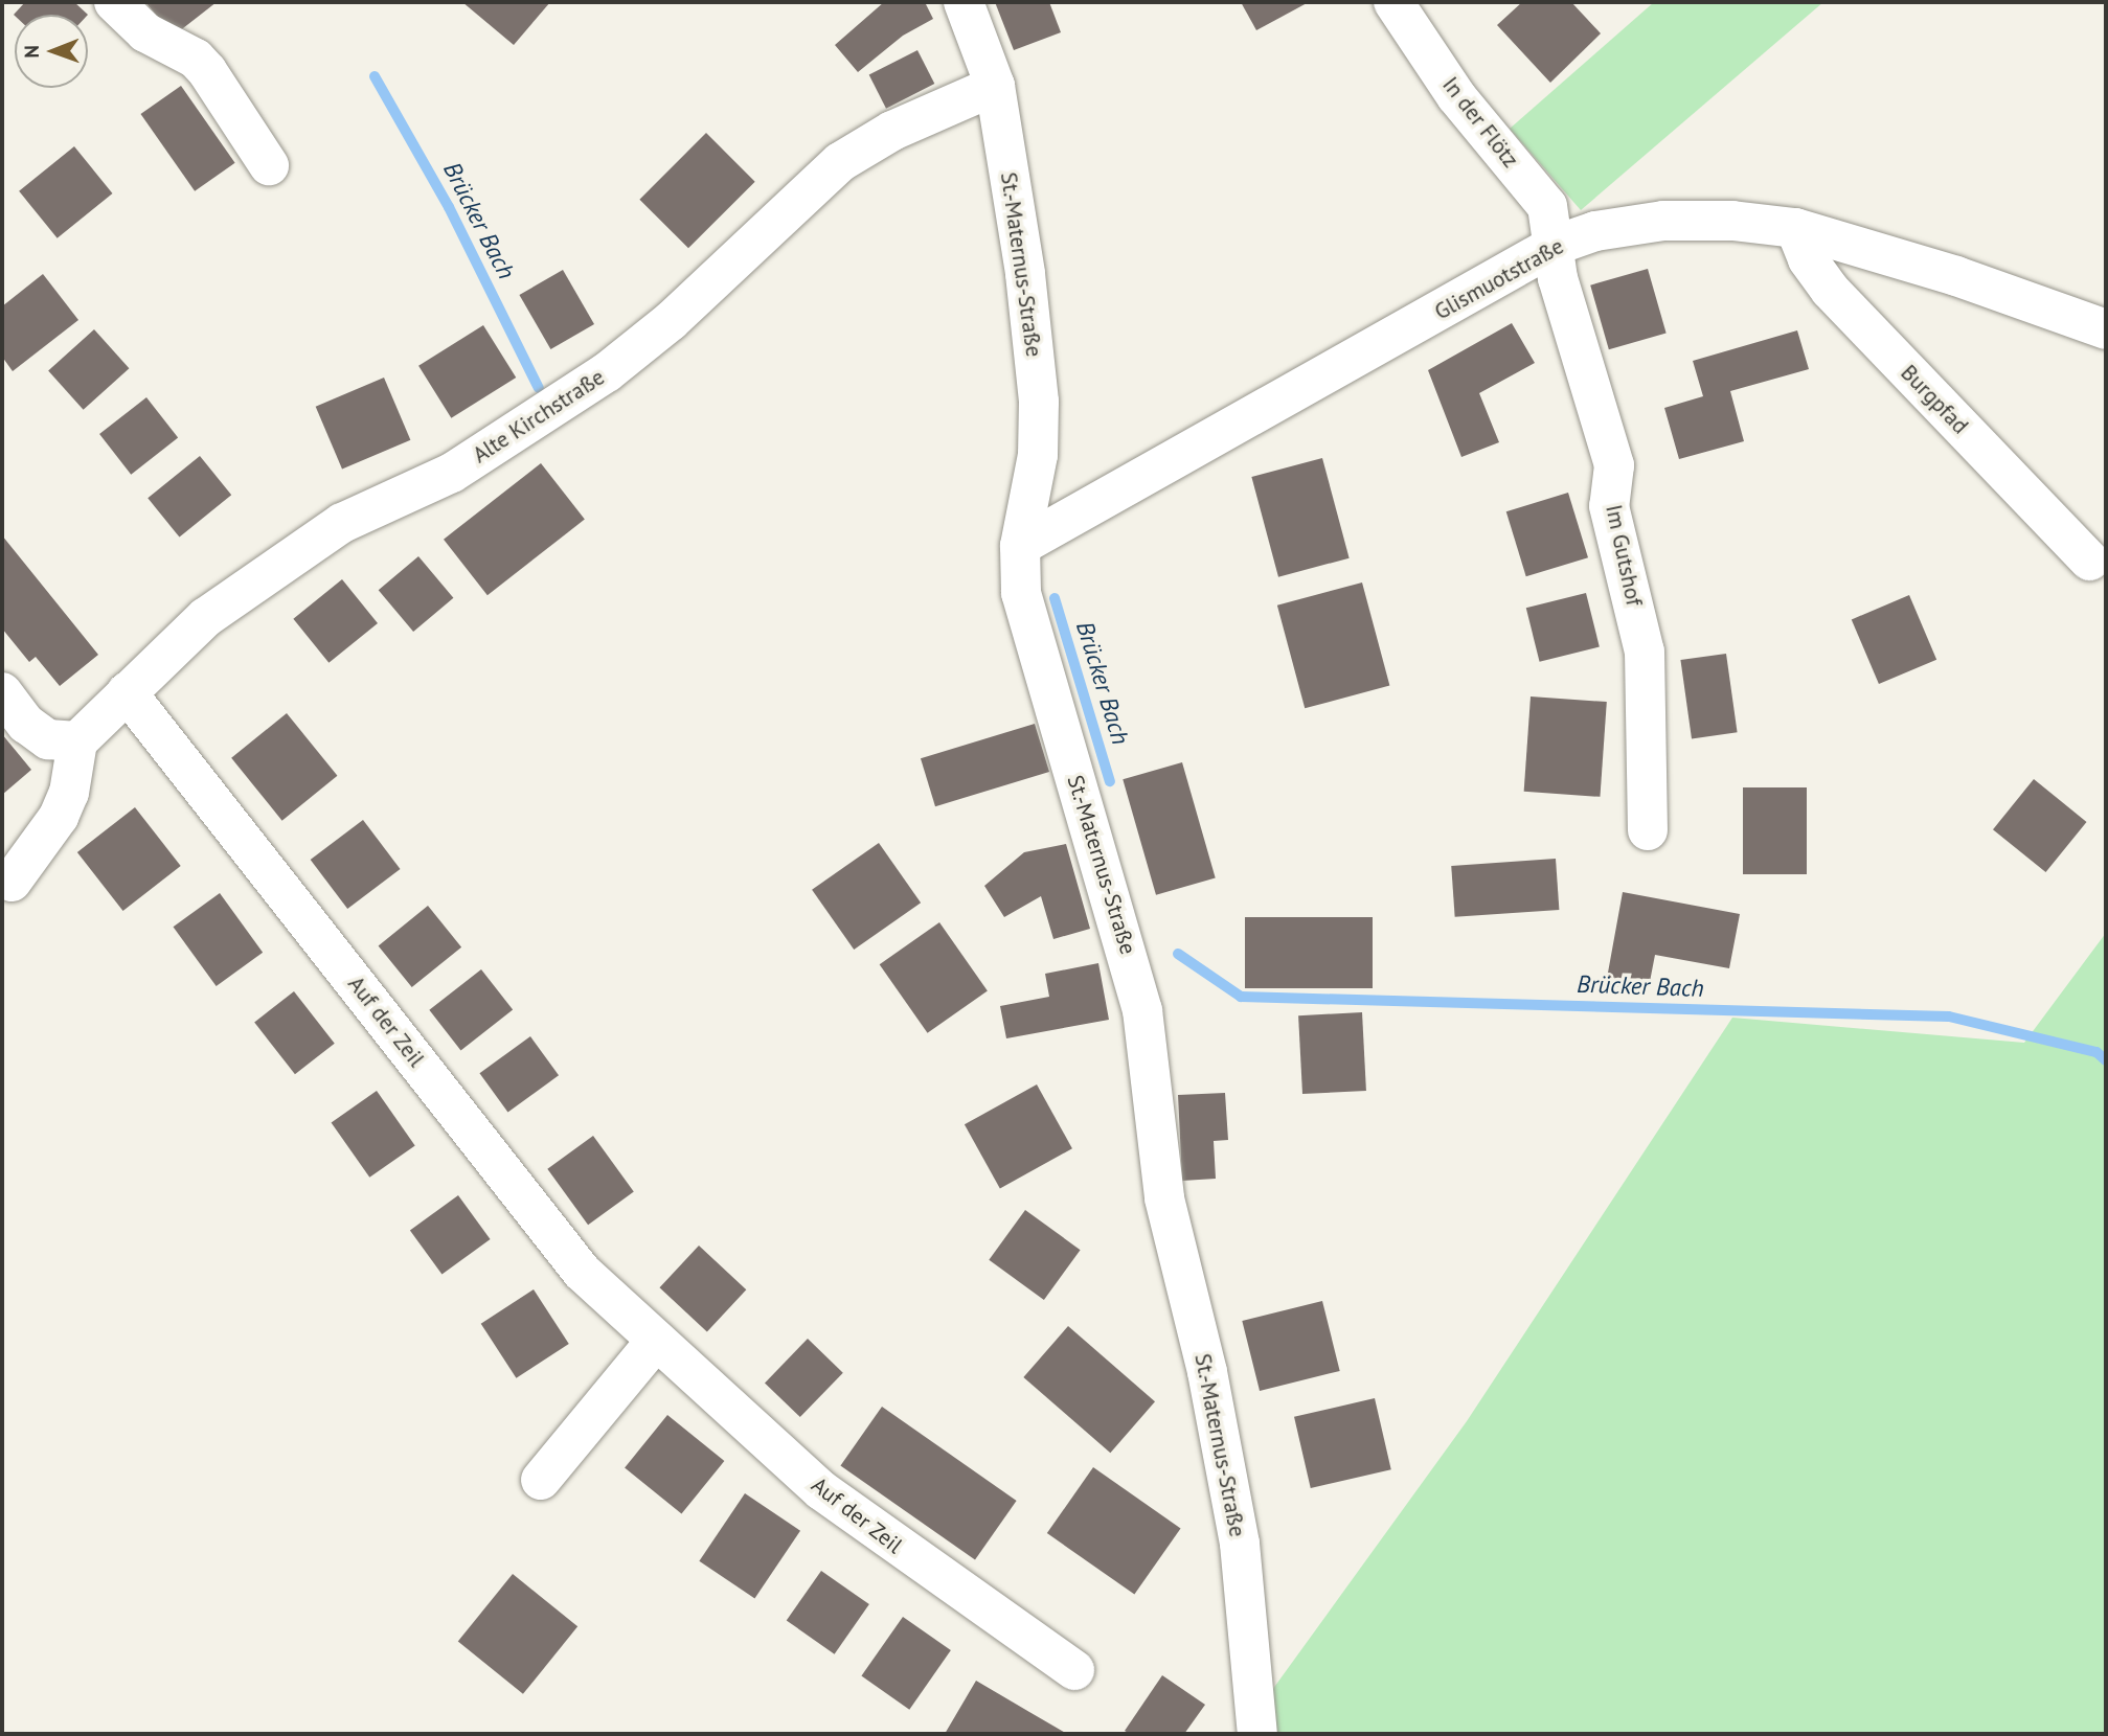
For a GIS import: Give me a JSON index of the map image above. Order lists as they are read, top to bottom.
{
  "streets": {
    "street": [
      "In der Flötz",
      "St.-Maternus-Straße",
      "Glismuotstraße",
      "Burgpfad",
      "Alte Kirchstraße",
      "Im Gutshof",
      "Auf der Zeil"
    ]
  },
  "crossings": [
    ["In der Flötz", "Glismuotstraße"],
    ["In der Flötz", "Im Gutshof"],
    ["St.-Maternus-Straße", "Glismuotstraße"],
    ["St.-Maternus-Straße", "Alte Kirchstraße"],
    ["Glismuotstraße", "Burgpfad"],
    ["Glismuotstraße", "Im Gutshof"],
    ["Alte Kirchstraße", "Auf der Zeil"]
  ],
  "water": ["Brücker Bach"],
  "north": "left"
}
